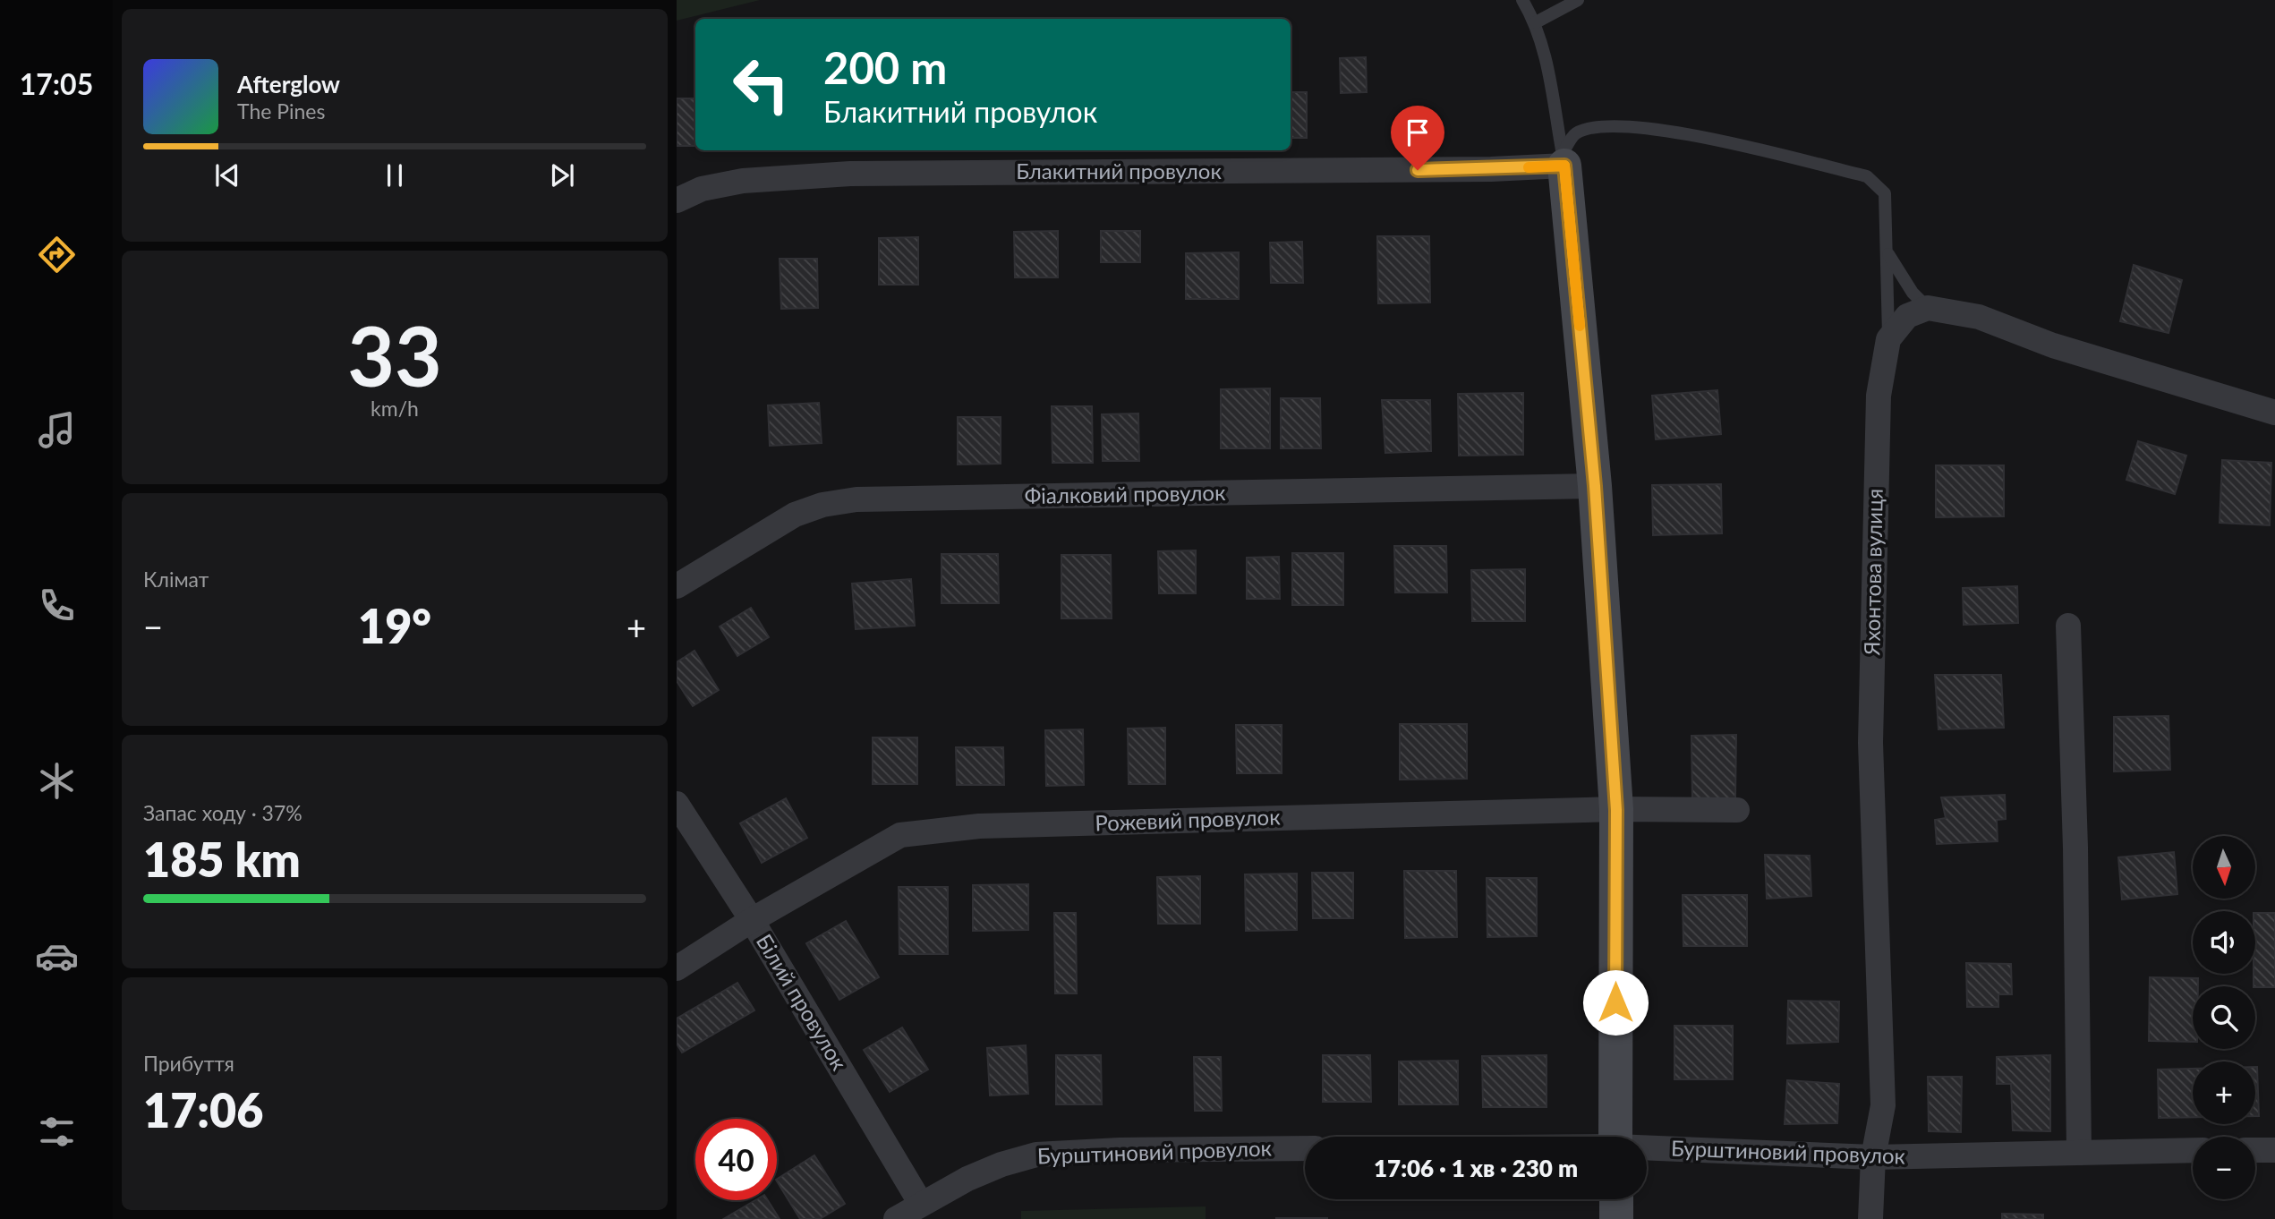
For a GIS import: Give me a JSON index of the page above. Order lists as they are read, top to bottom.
{
  "streets": {
    "street": [
      "Блакитний провулок",
      "Фіалковий провулок",
      "Яхонтова вулиця",
      "Рожевий провулок",
      "Білий провулок",
      "Бурштиновий провулок"
    ]
  },
  "crossings": [
    ["Яхонтова вулиця", "Бурштиновий провулок"],
    ["Рожевий провулок", "Білий провулок"],
    ["Білий провулок", "Бурштиновий провулок"]
  ],
  "north": "bottom",
  "page": {
    "tabs": "17:05",
    "turn": ["200 m", "Блакитний провулок"],
    "song": ["Afterglow", "The Pines"],
    "tile": [
      ["33", "km/h"],
      "Клімат",
      ["Запас ходу · 37%", "185 km"],
      ["Прибуття", "17:06"]
    ],
    "heat": ["−", "19°", "+"],
    "map_buttons": ["+", "−"],
    "limit": "40",
    "trip": "17:06 · 1 хв · 230 m"
  }
}
